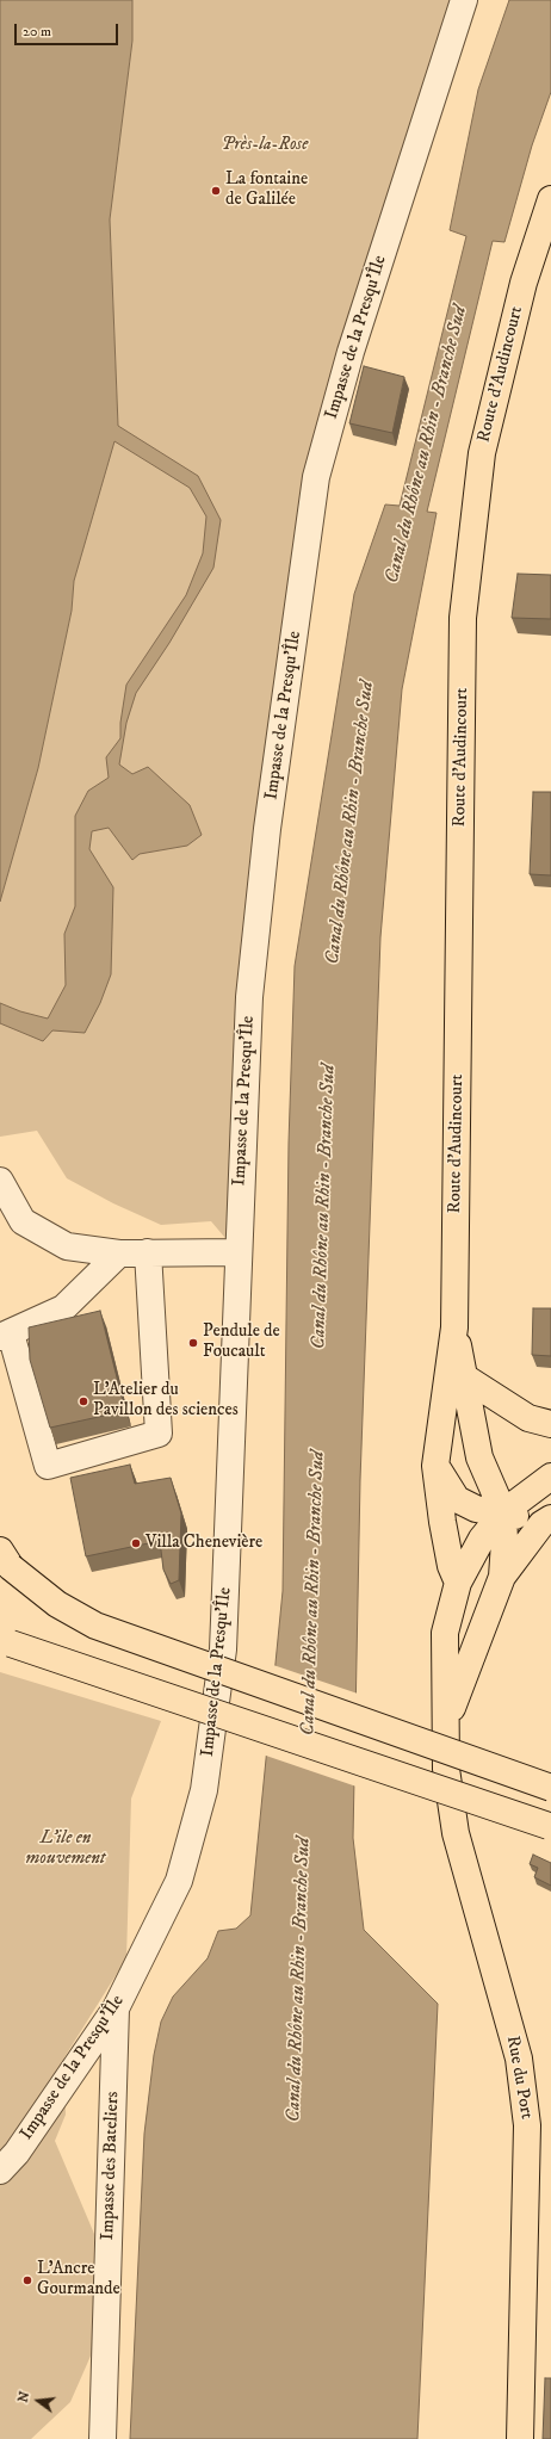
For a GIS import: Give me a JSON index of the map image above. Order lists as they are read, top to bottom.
{
  "streets": {
    "main road": ["Route d'Audincourt", "Rue du Port"],
    "lane": ["Impasse de la Presqu'Île", "Impasse des Bateliers"]
  },
  "crossings": [
    ["Impasse de la Presqu'Île", "Impasse des Bateliers"]
  ],
  "water": ["Canal du Rhône au Rhin - Branche Sud"],
  "parks": ["Près-la-Rose", "L'ile en mouvement"],
  "places": [
    "La fontaine de Galilée",
    "Pendule de Foucault",
    "L'Atelier du Pavillon des sciences",
    "Villa Chenevière",
    "L'Ancre Gourmande"
  ],
  "scale_bar": "20 m",
  "north": "left"
}
